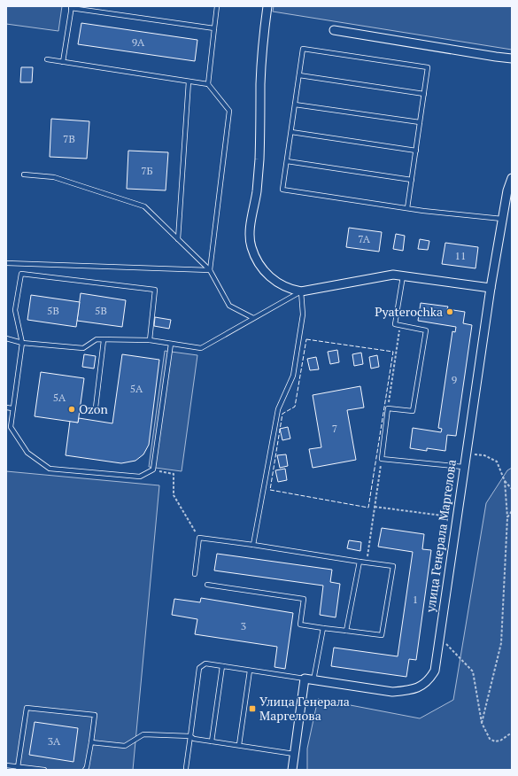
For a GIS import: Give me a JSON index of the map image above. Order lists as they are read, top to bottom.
{
  "streets": {
    "street": ["улица Генерала Маргелова"]
  },
  "places": {
    "other": ["Pyaterochka", "Ozon"],
    "transit": ["Улица Генерала Маргелова"]
  },
  "house_numbers": [
    "9А",
    "7В",
    "7Б",
    "7А",
    "11",
    "5В",
    "5В",
    "9",
    "5А",
    "5А",
    "7",
    "1",
    "3",
    "3А"
  ]
}
